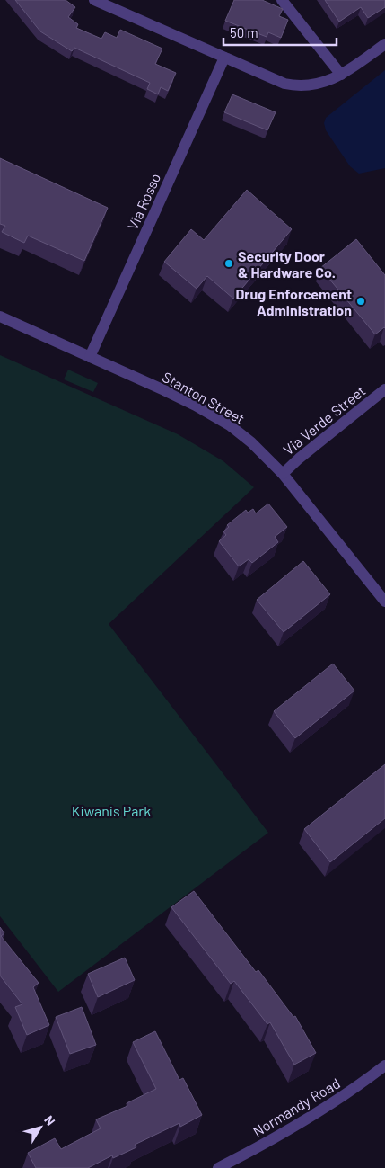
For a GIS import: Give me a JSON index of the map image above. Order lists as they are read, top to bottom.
{
  "streets": {
    "street": [
      "Via Rosso",
      "Stanton Street",
      "Via Verde Street",
      "Normandy Road"
    ]
  },
  "crossings": [
    ["Via Rosso", "Stanton Street"],
    ["Stanton Street", "Via Verde Street"]
  ],
  "parks": ["Kiwanis Park"],
  "places": ["Security Door & Hardware Co.", "Drug Enforcement Administration"],
  "scale_bar": "50 m",
  "north": "top right"
}
